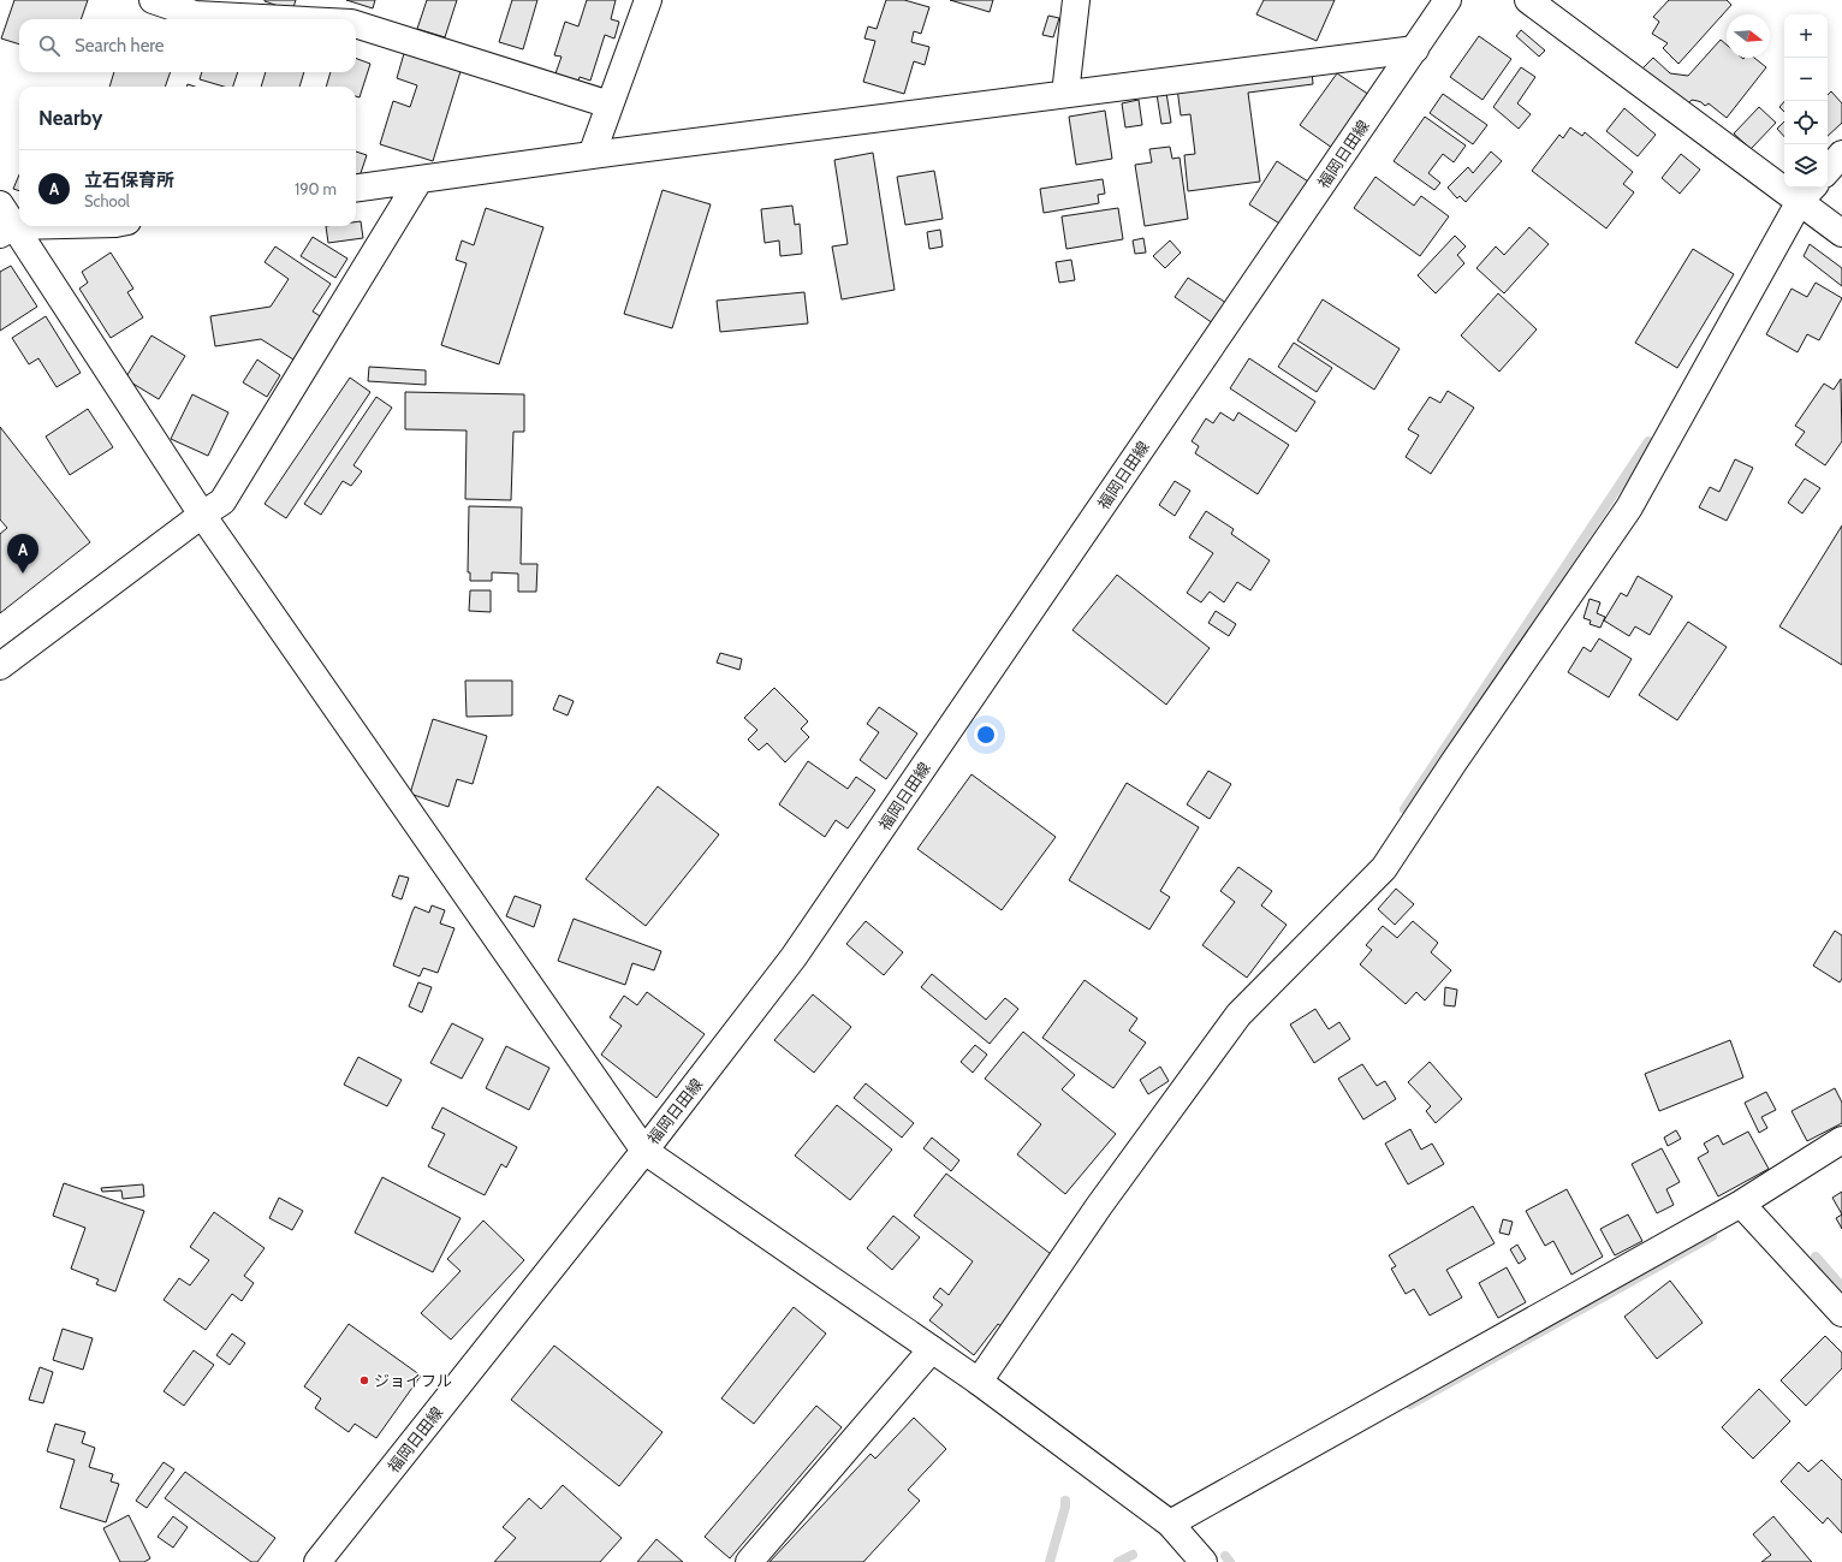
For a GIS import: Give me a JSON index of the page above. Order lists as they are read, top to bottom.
{
  "streets": {
    "street": ["福岡日田線"]
  },
  "places": ["ジョイフル"],
  "north": "right",
  "page": {
    "map_buttons": ["+", "−"],
    "search": "Search here",
    "heading": "Nearby",
    "list": [
      {
        "mark": "A",
        "name": "立石保育所",
        "note": "School",
        "value": "190 m"
      }
    ],
    "pins": "A"
  }
}
